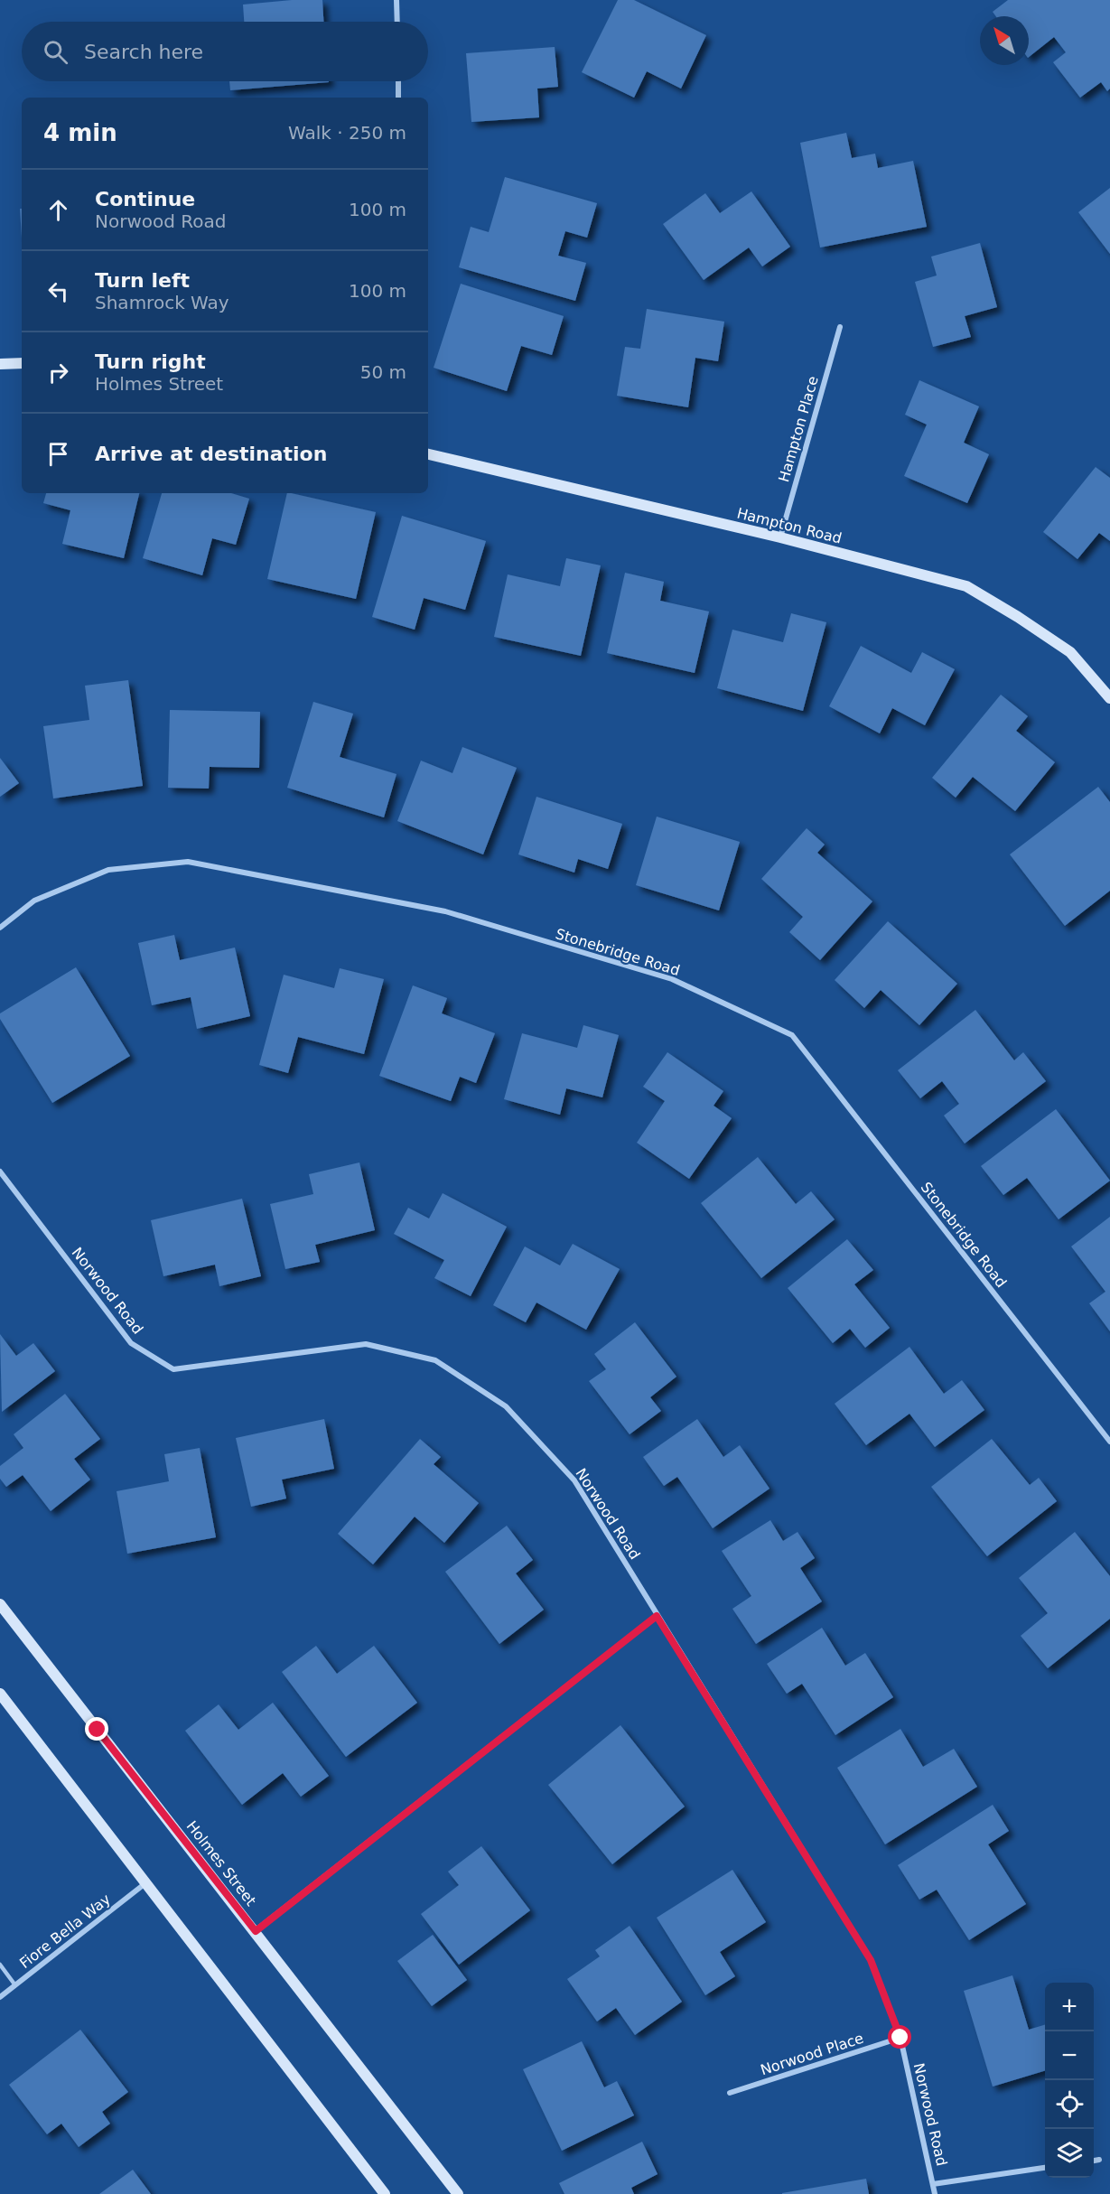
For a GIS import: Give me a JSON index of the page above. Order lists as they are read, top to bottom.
{
  "streets": {
    "main road": ["Hampton Road", "Holmes Street"],
    "street": [
      "Hampton Place",
      "Stonebridge Road",
      "Norwood Road",
      "Fiore Bella Way",
      "Norwood Place"
    ]
  },
  "crossings": [
    ["Hampton Place", "Hampton Road"],
    ["Norwood Road", "Norwood Place"]
  ],
  "north": "top left",
  "page": {
    "search": "Search here",
    "heading": ["4 min", "Walk · 250 m"],
    "list": [
      ["Continue", "Norwood Road", "100 m"],
      ["Turn left", "Shamrock Way", "100 m"],
      ["Turn right", "Holmes Street", "50 m"],
      "Arrive at destination"
    ],
    "map_buttons": ["+", "−"]
  }
}
